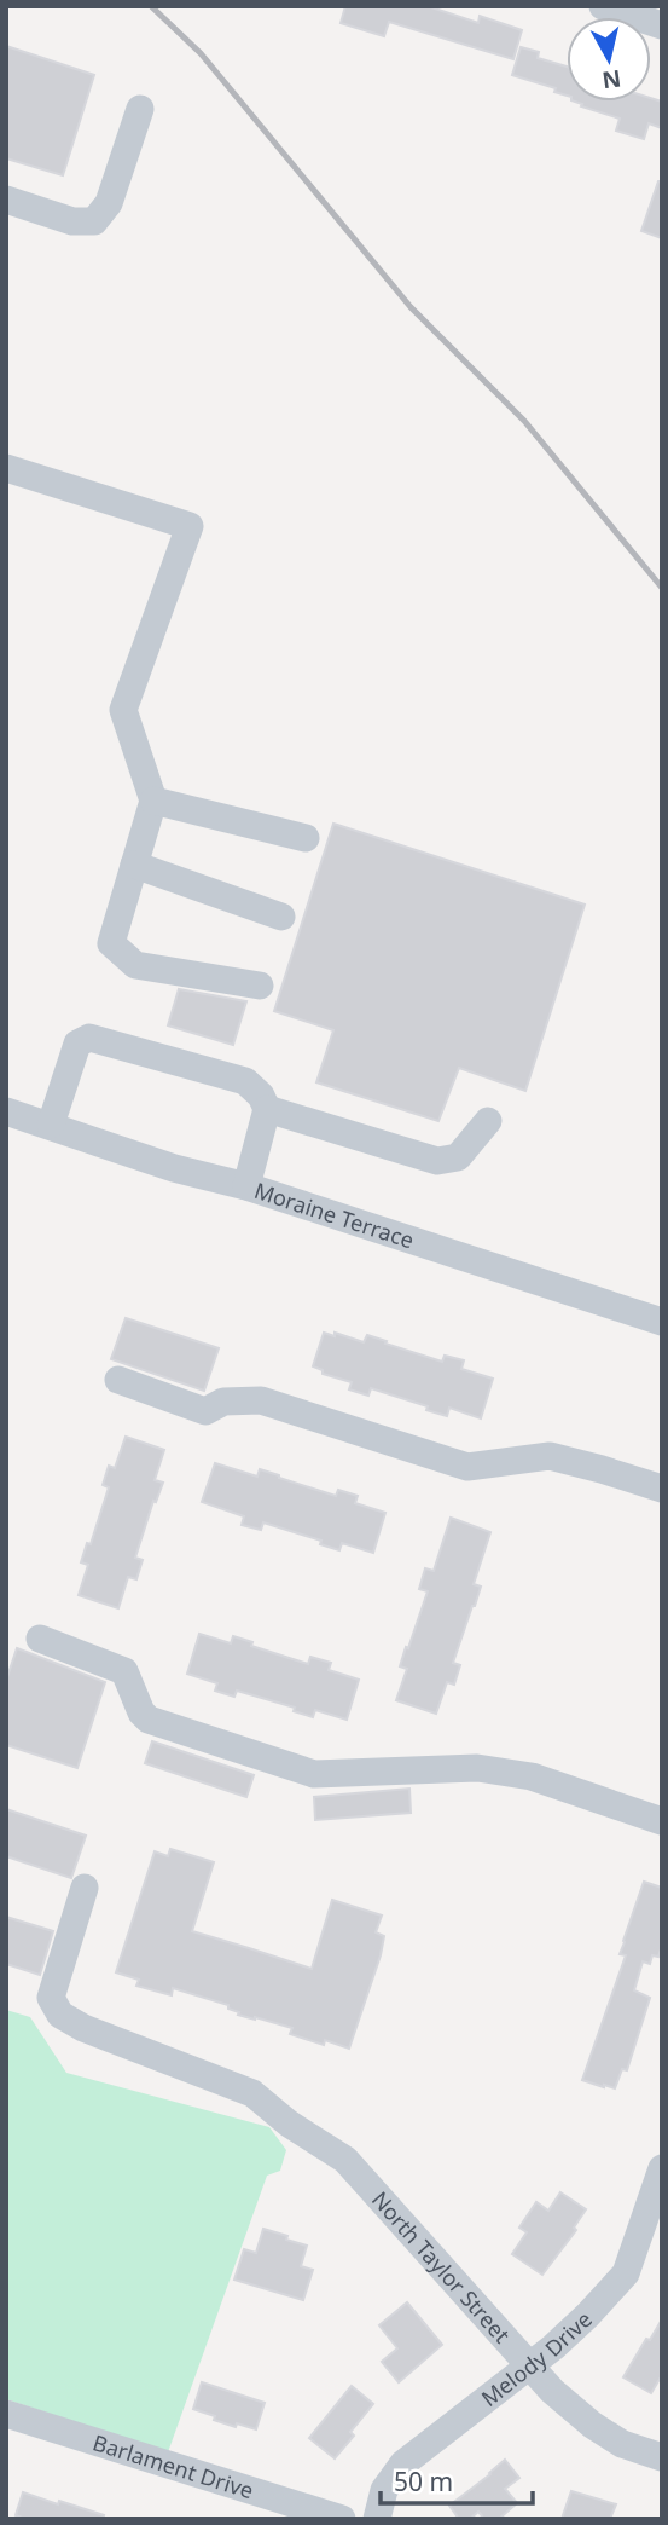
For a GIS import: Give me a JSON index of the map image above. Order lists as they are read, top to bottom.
{
  "streets": {
    "street": [
      "Moraine Terrace",
      "North Taylor Street",
      "Melody Drive",
      "Barlament Drive"
    ]
  },
  "crossings": [
    ["North Taylor Street", "Melody Drive"]
  ],
  "scale_bar": "50 m",
  "north": "bottom"
}
